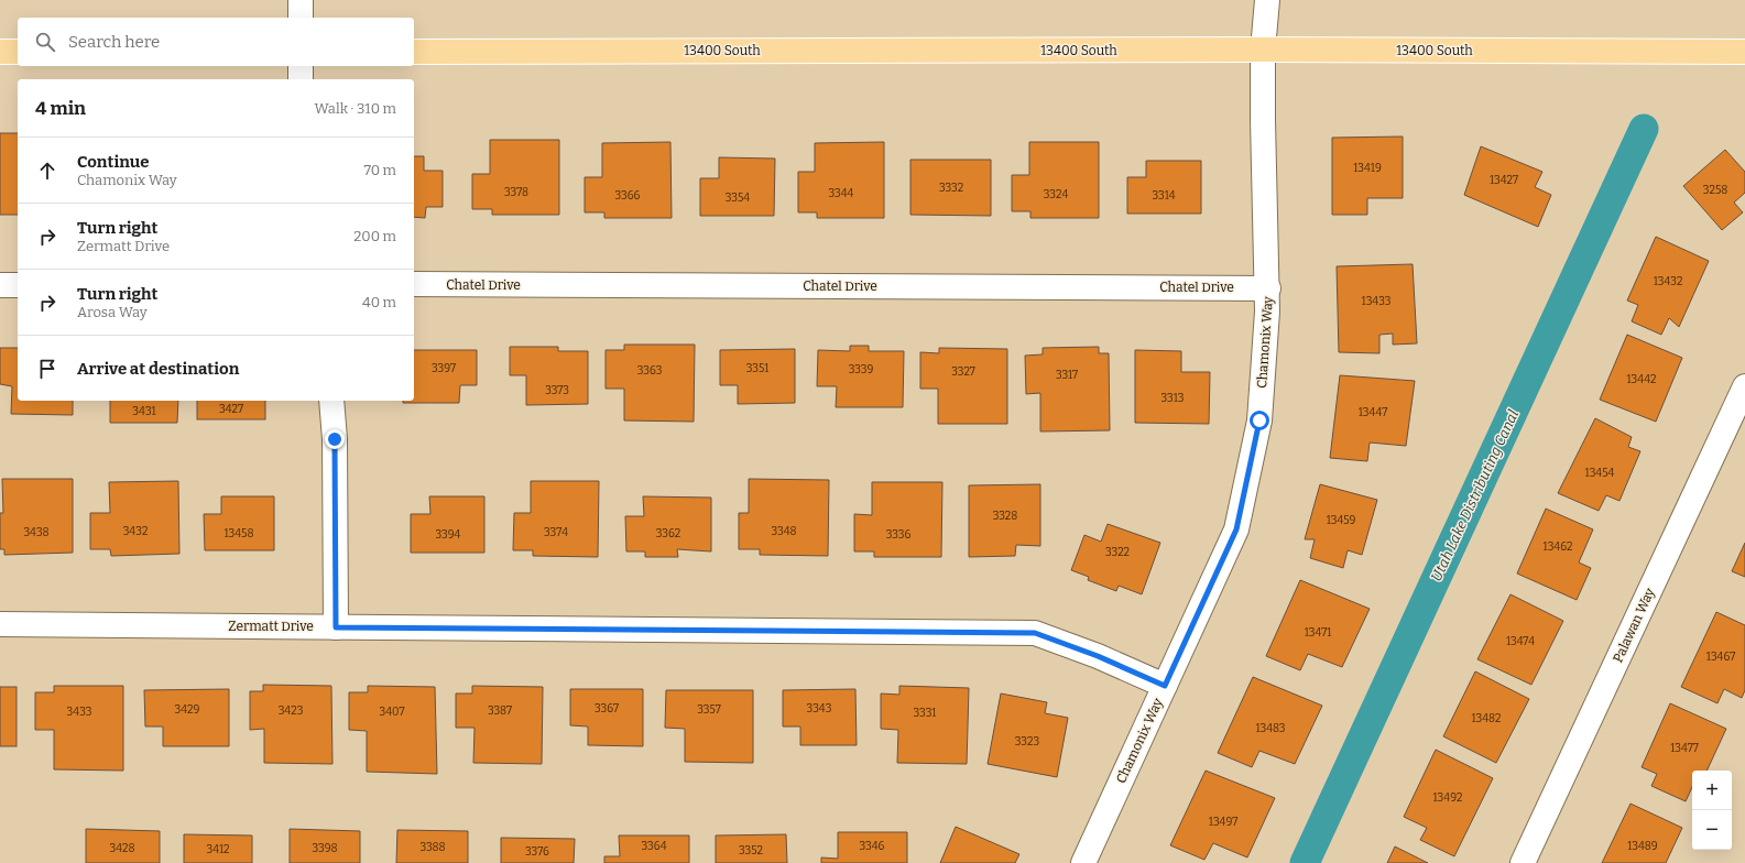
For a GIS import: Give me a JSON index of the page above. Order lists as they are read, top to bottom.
{
  "streets": {
    "main road": ["13400 South"],
    "street": [
      "Chatel Drive",
      "Chamonix Way",
      "Palawan Way",
      "Zermatt Drive"
    ]
  },
  "crossings": [
    ["13400 South", "Chamonix Way"],
    ["Chatel Drive", "Chamonix Way"],
    ["Chamonix Way", "Zermatt Drive"]
  ],
  "water": ["Utah Lake Distributing Canal"],
  "house_numbers": [
    "13419",
    "13427",
    "3332",
    "3258",
    "3378",
    "3344",
    "3324",
    "3366",
    "3314",
    "3354",
    "13432",
    "13433",
    "3397",
    "3351",
    "3339",
    "3363",
    "3327",
    "3317",
    "13442",
    "3373",
    "3313",
    "3427",
    "3431",
    "13447",
    "13454",
    "3328",
    "13459",
    "3432",
    "3348",
    "3438",
    "3374",
    "13458",
    "3362",
    "3394",
    "3336",
    "13462",
    "3322",
    "13471",
    "13474",
    "13467",
    "3367",
    "3343",
    "3429",
    "3357",
    "3423",
    "3387",
    "3433",
    "3407",
    "3331",
    "13482",
    "13483",
    "3323",
    "13477",
    "13492",
    "13497",
    "3364",
    "3346",
    "13489",
    "3388",
    "3428",
    "3398",
    "3412",
    "3352",
    "3376"
  ],
  "page": {
    "search": "Search here",
    "heading": ["4 min", "Walk · 310 m"],
    "list": [
      ["Continue", "Chamonix Way", "70 m"],
      ["Turn right", "Zermatt Drive", "200 m"],
      ["Turn right", "Arosa Way", "40 m"],
      "Arrive at destination"
    ],
    "map_buttons": ["+", "−"]
  }
}
